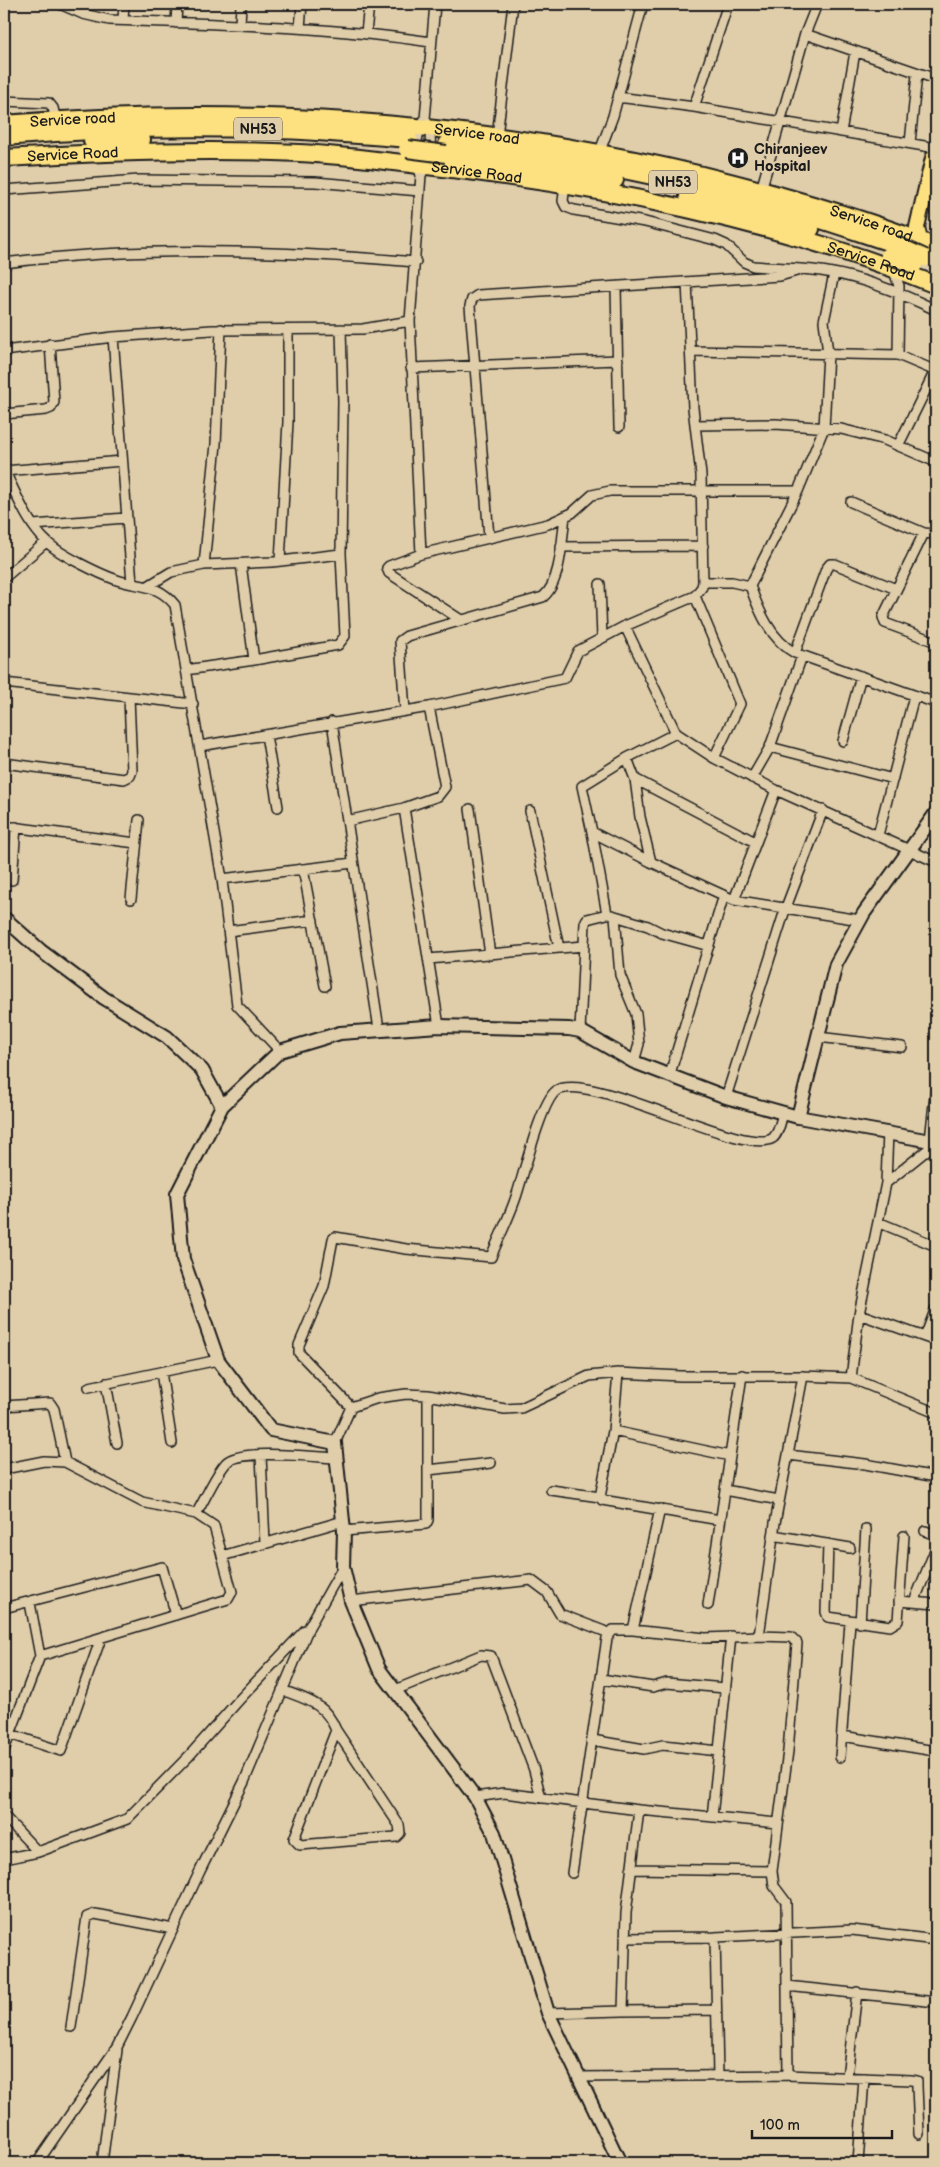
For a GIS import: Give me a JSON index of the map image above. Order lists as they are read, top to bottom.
{
  "streets": {
    "highway": ["Service road", "NH53", "Service Road"]
  },
  "crossings": [
    ["Service road", "NH53"],
    ["Service road", "Service Road"],
    ["NH53", "Service Road"]
  ],
  "places": {
    "hospital": ["Chiranjeev Hospital"]
  },
  "scale_bar": "100 m"
}
